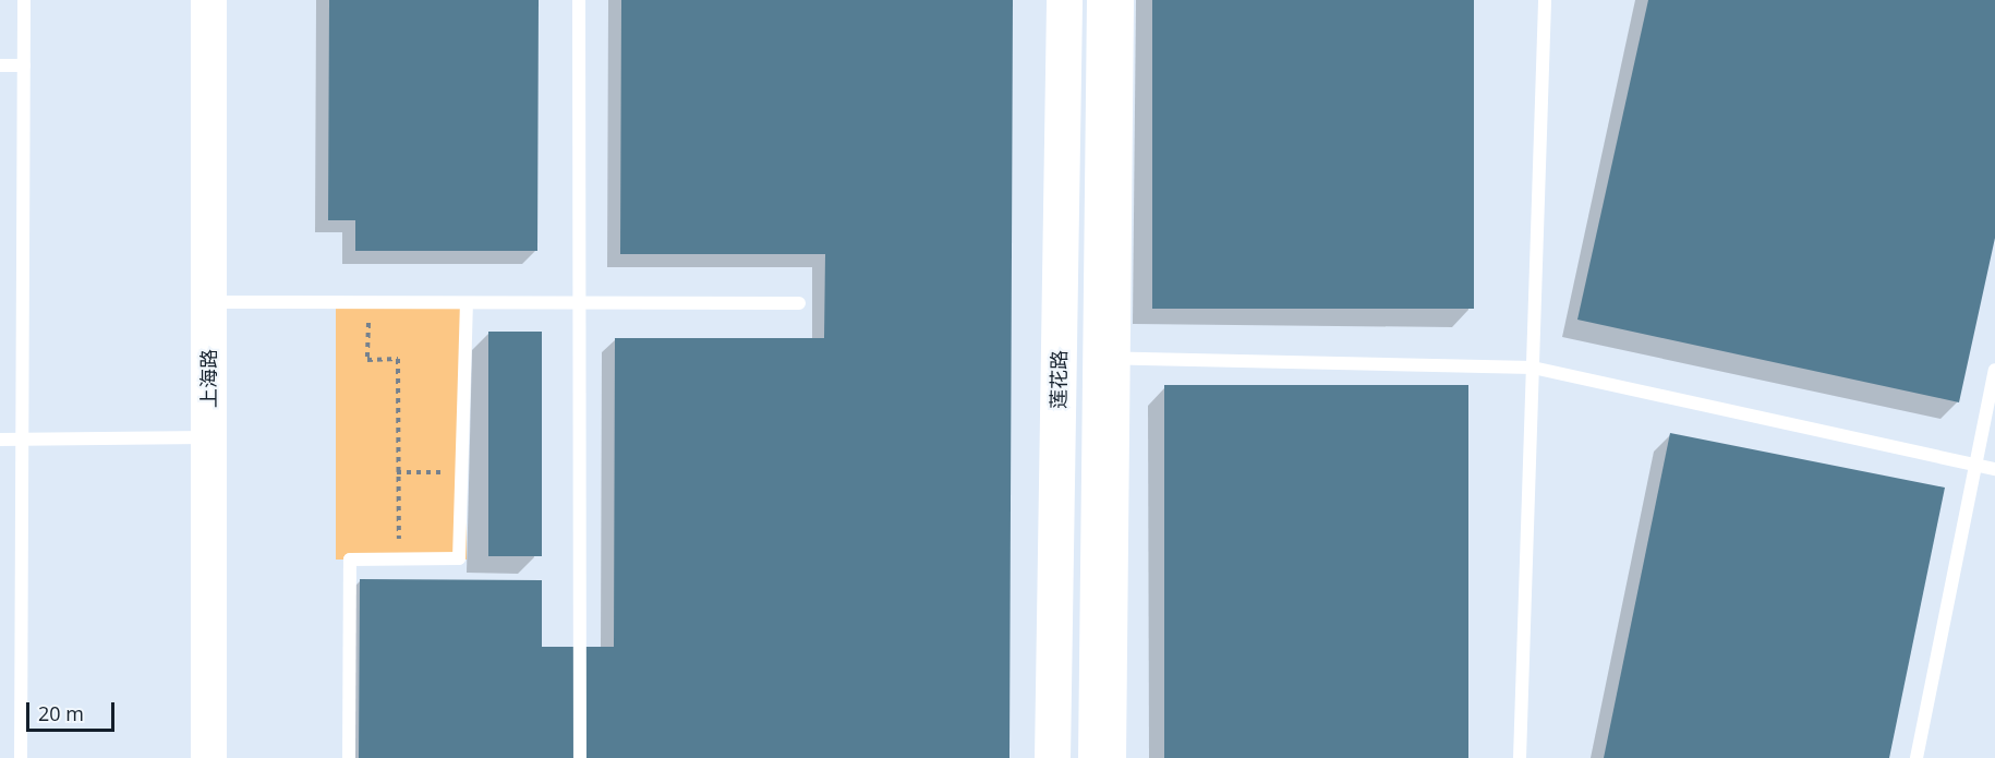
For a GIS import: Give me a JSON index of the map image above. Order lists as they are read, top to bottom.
{
  "streets": {
    "street": ["上海路", "莲花路"]
  },
  "scale_bar": "20 m"
}
